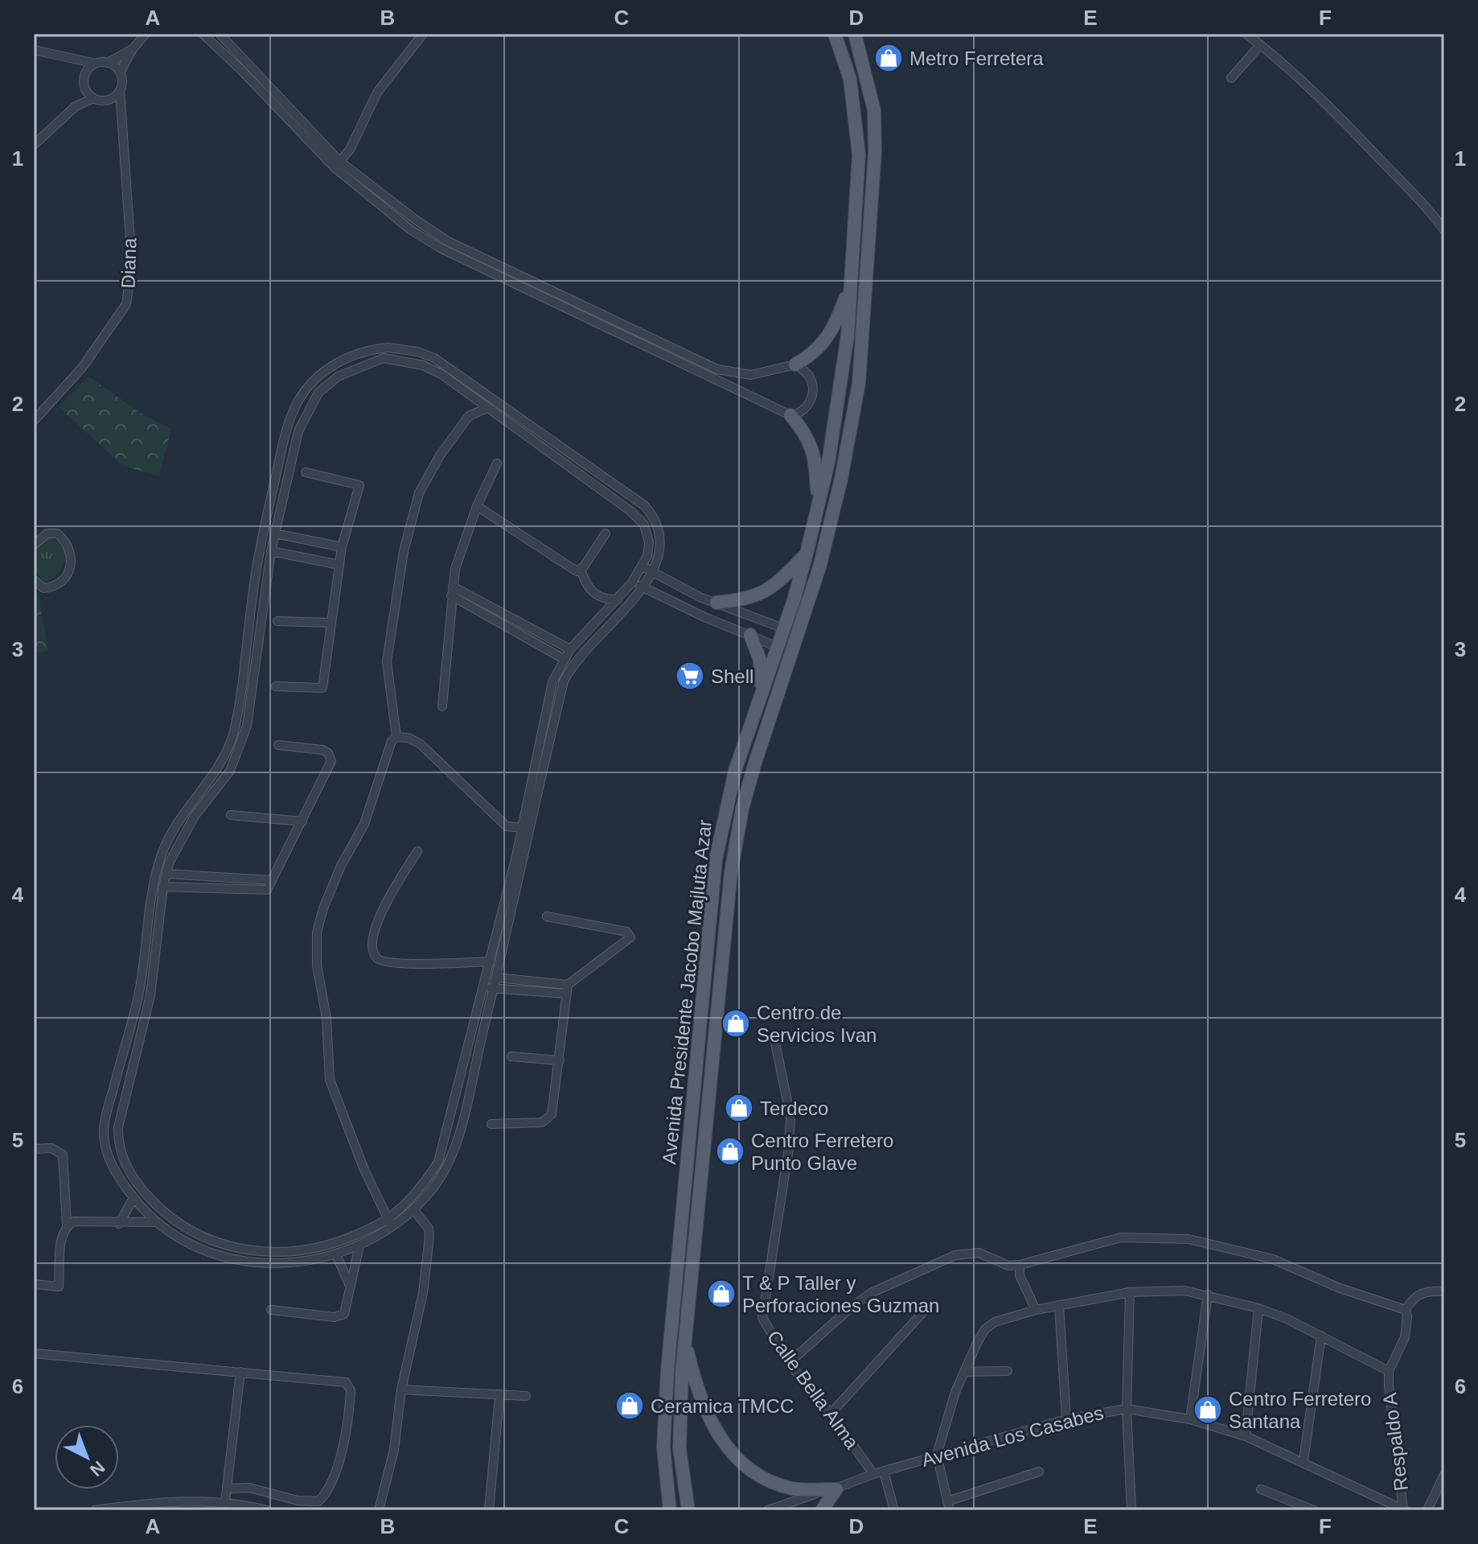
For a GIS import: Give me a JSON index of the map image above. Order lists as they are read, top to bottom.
{
  "streets": {
    "main road": ["Avenida Presidente Jacobo Majluta Azar"],
    "street": [
      "Diana",
      "Calle Bella Alma",
      "Avenida Los Casabes",
      "Respaldo A"
    ]
  },
  "crossings": [
    ["Calle Bella Alma", "Avenida Los Casabes"],
    ["Avenida Los Casabes", "Respaldo A"]
  ],
  "places": {
    "shop": [
      "Metro Ferretera",
      "Centro de Servicios Ivan",
      "Terdeco",
      "Centro Ferretero Punto Glave",
      "T & P Taller y Perforaciones Guzman",
      "Ceramica TMCC",
      "Centro Ferretero Santana"
    ],
    "supermarket": ["Shell"]
  },
  "north": "bottom right",
  "grid": {
    "columns": [
      "A",
      "B",
      "C",
      "D",
      "E",
      "F"
    ],
    "rows": [
      "1",
      "2",
      "3",
      "4",
      "5",
      "6"
    ]
  }
}
